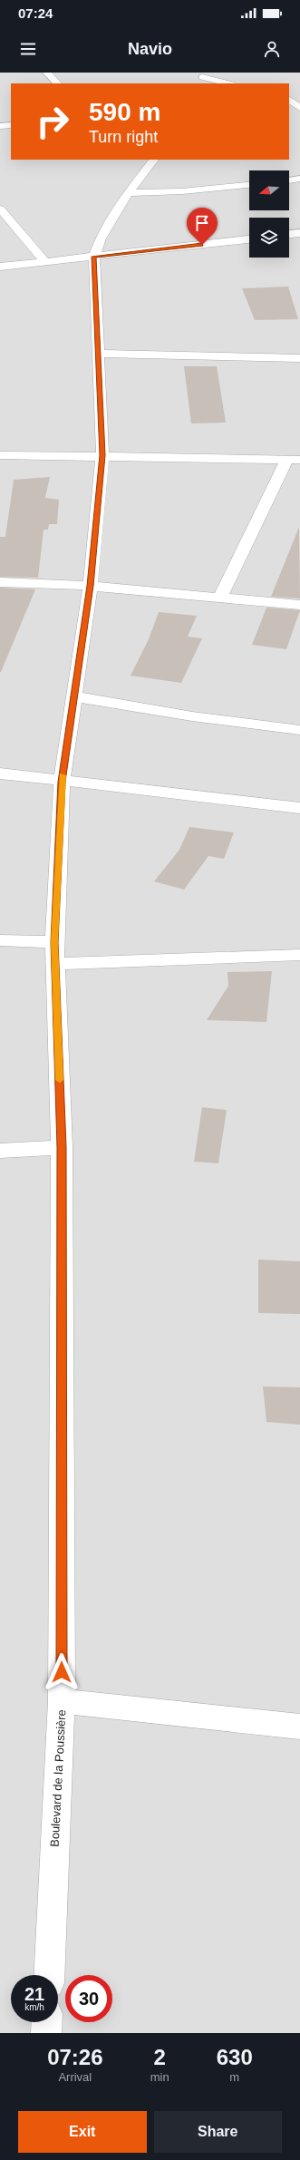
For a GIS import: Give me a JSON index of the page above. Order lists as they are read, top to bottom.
{
  "streets": {
    "street": ["Boulevard de la Poussière"]
  },
  "north": "left",
  "page": {
    "status": "07:24",
    "header": "Navio",
    "turn": ["590 m", "Turn right"],
    "speed": "21 km/h",
    "limit": "30",
    "eta": [
      "07:26",
      "Arrival",
      "2",
      "min",
      "630",
      "m"
    ],
    "buttons": ["Exit", "Share"]
  }
}
